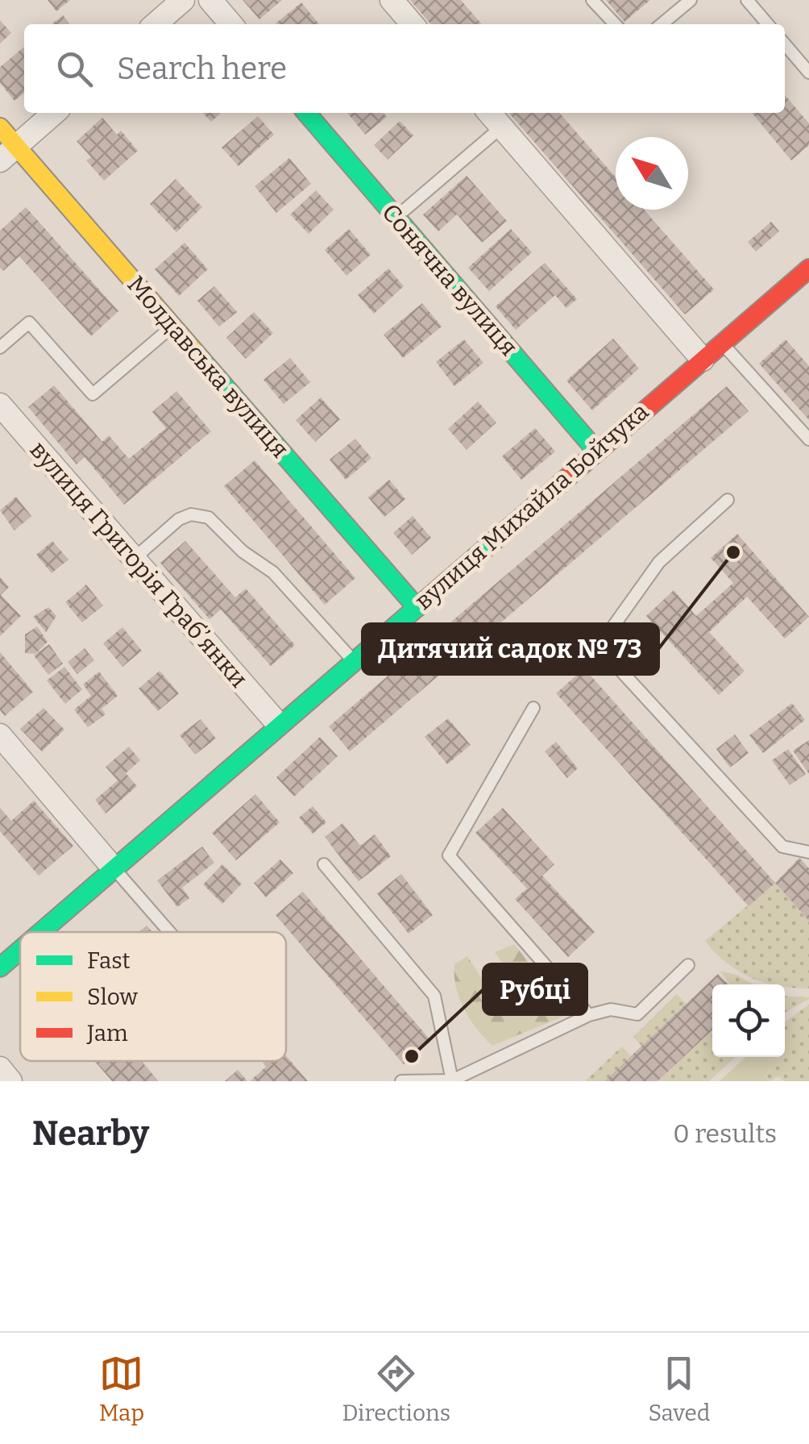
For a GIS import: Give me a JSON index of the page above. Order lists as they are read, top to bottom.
{
  "streets": {
    "street": [
      "Сонячна вулиця",
      "Молдавська вулиця",
      "вулиця Михайла Бойчука",
      "вулиця Григорія Грабʼянки"
    ]
  },
  "crossings": [
    ["Сонячна вулиця", "вулиця Михайла Бойчука"],
    ["Молдавська вулиця", "вулиця Михайла Бойчука"],
    ["вулиця Михайла Бойчука", "вулиця Григорія Грабʼянки"]
  ],
  "places": ["Дитячий садок № 73", "Рубці"],
  "legend": ["Fast", "Slow", "Jam"],
  "north": "top left",
  "page": {
    "search": "Search here",
    "heading": ["Nearby", "0 results"],
    "nav": ["Map", "Directions", "Saved"]
  }
}
